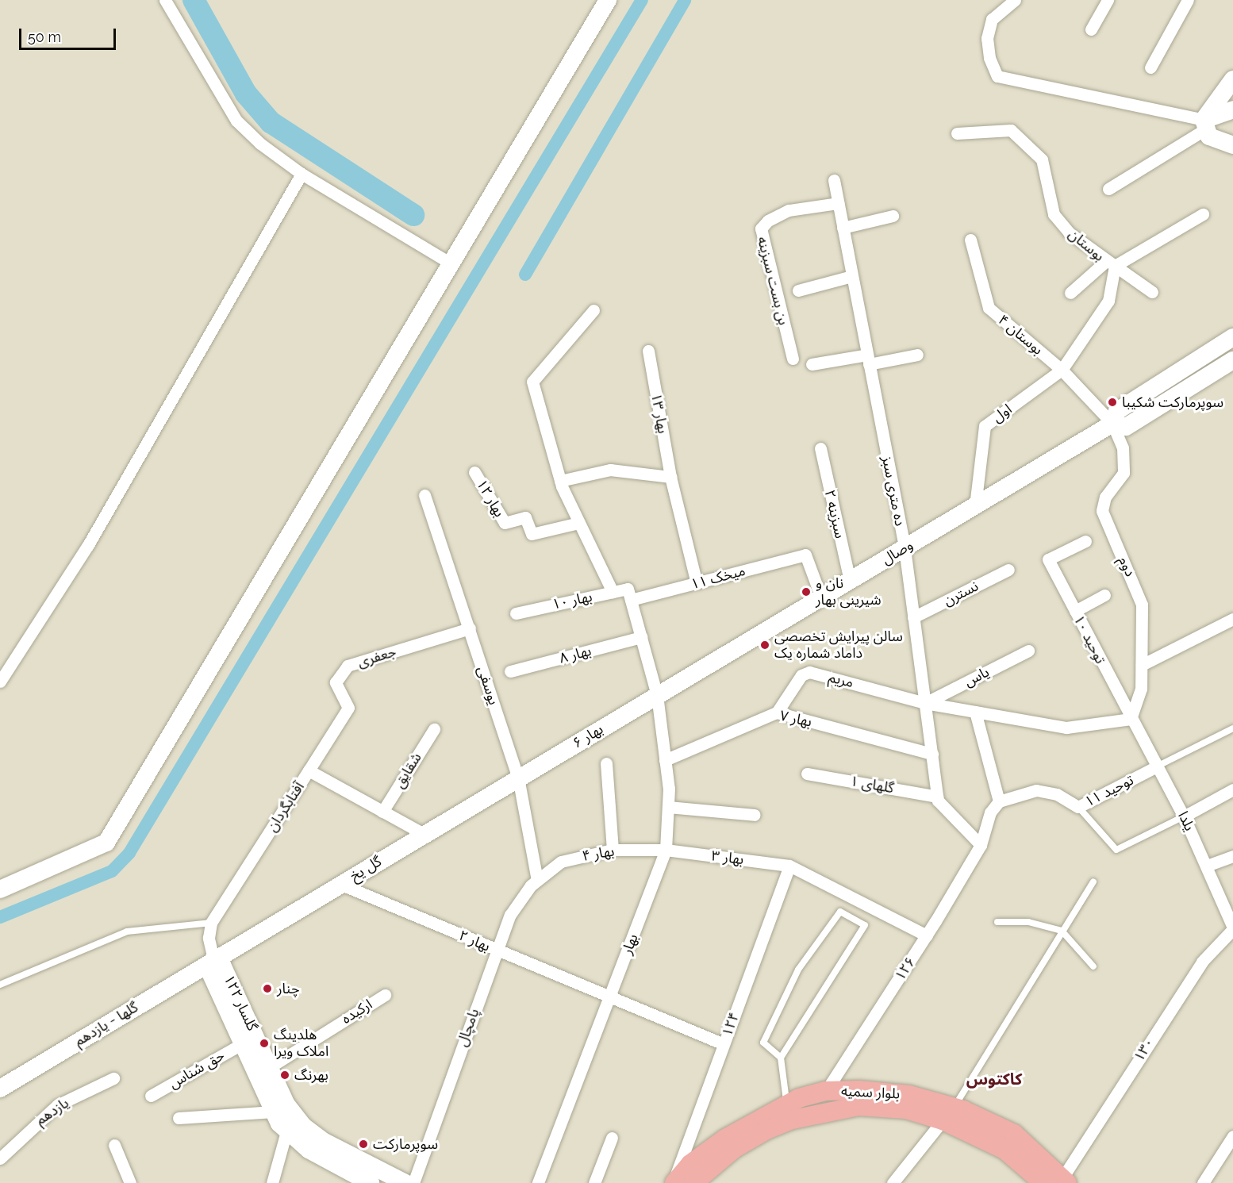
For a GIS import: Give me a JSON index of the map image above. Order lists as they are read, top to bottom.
{
  "streets": {
    "main road": [
      "وصال",
      "بهار ۶",
      "گل یخ",
      "گلسار ۱۲۲",
      "گلها - یازدهم",
      "بلوار سمیه"
    ],
    "street": [
      "بوستان",
      "بن بست سبزینه",
      "بوستان ۴",
      "بهار ۱۳",
      "اول",
      "ده متری سبز",
      "بهار ۱۲",
      "سبزینه ۲",
      "دوم",
      "میخک ۱۱",
      "نسترن",
      "بهار ۱۰",
      "توحید ۱۰",
      "بهار ۸",
      "جعفری",
      "یاس",
      "مریم",
      "یوسفی",
      "بهار ۷",
      "شقایق",
      "گلهای ۱",
      "توحید ۱۱",
      "آفتابگردان",
      "یلدا",
      "بهار ۴",
      "بهار ۳",
      "بهار ۲",
      "بهار",
      "۱۲۶",
      "ارکیده",
      "۱۲۴",
      "پامچال",
      "۱۳۰",
      "حق شناس",
      "یازدهم"
    ]
  },
  "crossings": [
    ["بوستان", "بوستان ۴"],
    ["بوستان", "اول"],
    ["بن بست سبزینه", "ده متری سبز"],
    ["بوستان ۴", "اول"],
    ["بهار ۱۳", "میخک ۱۱"],
    ["اول", "وصال"],
    ["ده متری سبز", "وصال"],
    ["ده متری سبز", "نسترن"],
    ["ده متری سبز", "یاس"],
    ["ده متری سبز", "مریم"],
    ["ده متری سبز", "بهار ۷"],
    ["ده متری سبز", "گلهای ۱"],
    ["سبزینه ۲", "وصال"],
    ["وصال", "دوم"],
    ["وصال", "میخک ۱۱"],
    ["وصال", "بهار ۶"],
    ["وصال", "بهار"],
    ["دوم", "توحید ۱۰"],
    ["دوم", "مریم"],
    ["دوم", "یلدا"],
    ["میخک ۱۱", "بهار ۱۰"],
    ["میخک ۱۱", "بهار"],
    ["بهار ۱۰", "بهار"],
    ["توحید ۱۰", "مریم"],
    ["توحید ۱۰", "یلدا"],
    ["بهار ۸", "بهار"],
    ["جعفری", "یوسفی"],
    ["جعفری", "آفتابگردان"],
    ["یاس", "مریم"],
    ["مریم", "بهار ۷"],
    ["مریم", "یلدا"],
    ["یوسفی", "بهار ۶"],
    ["یوسفی", "بهار ۴"],
    ["یوسفی", "گل یخ"],
    ["یوسفی", "پامچال"],
    ["بهار ۷", "بهار"],
    ["بهار ۶", "گل یخ"],
    ["بهار ۶", "بهار"],
    ["شقایق", "آفتابگردان"],
    ["توحید ۱۱", "یلدا"],
    ["آفتابگردان", "گل یخ"],
    ["یلدا", "۱۳۰"],
    ["بهار ۴", "بهار ۳"],
    ["بهار ۴", "بهار"],
    ["بهار ۴", "پامچال"],
    ["بهار ۳", "بهار"],
    ["بهار ۳", "۱۲۶"],
    ["بهار ۳", "۱۲۴"],
    ["گل یخ", "بهار ۲"],
    ["گل یخ", "گلسار ۱۲۲"],
    ["گل یخ", "گلها - یازدهم"],
    ["بهار ۲", "بهار"],
    ["بهار ۲", "۱۲۴"],
    ["بهار ۲", "پامچال"],
    ["۱۲۶", "بلوار سمیه"],
    ["گلسار ۱۲۲", "ارکیده"],
    ["گلسار ۱۲۲", "گلها - یازدهم"],
    ["گلسار ۱۲۲", "حق شناس"],
    ["۱۲۴", "بلوار سمیه"],
    ["۱۳۰", "بلوار سمیه"]
  ],
  "districts": ["کاکتوس"],
  "places": [
    "سوپرمارکت شکیبا",
    "نان و شیرینی بهار",
    "سالن پیرایش تخصصی داماد شماره یک",
    "چنار",
    "هلدینگ املاک ویرا",
    "بهرنگ",
    "سوپرمارکت"
  ],
  "scale_bar": "50 m"
}
